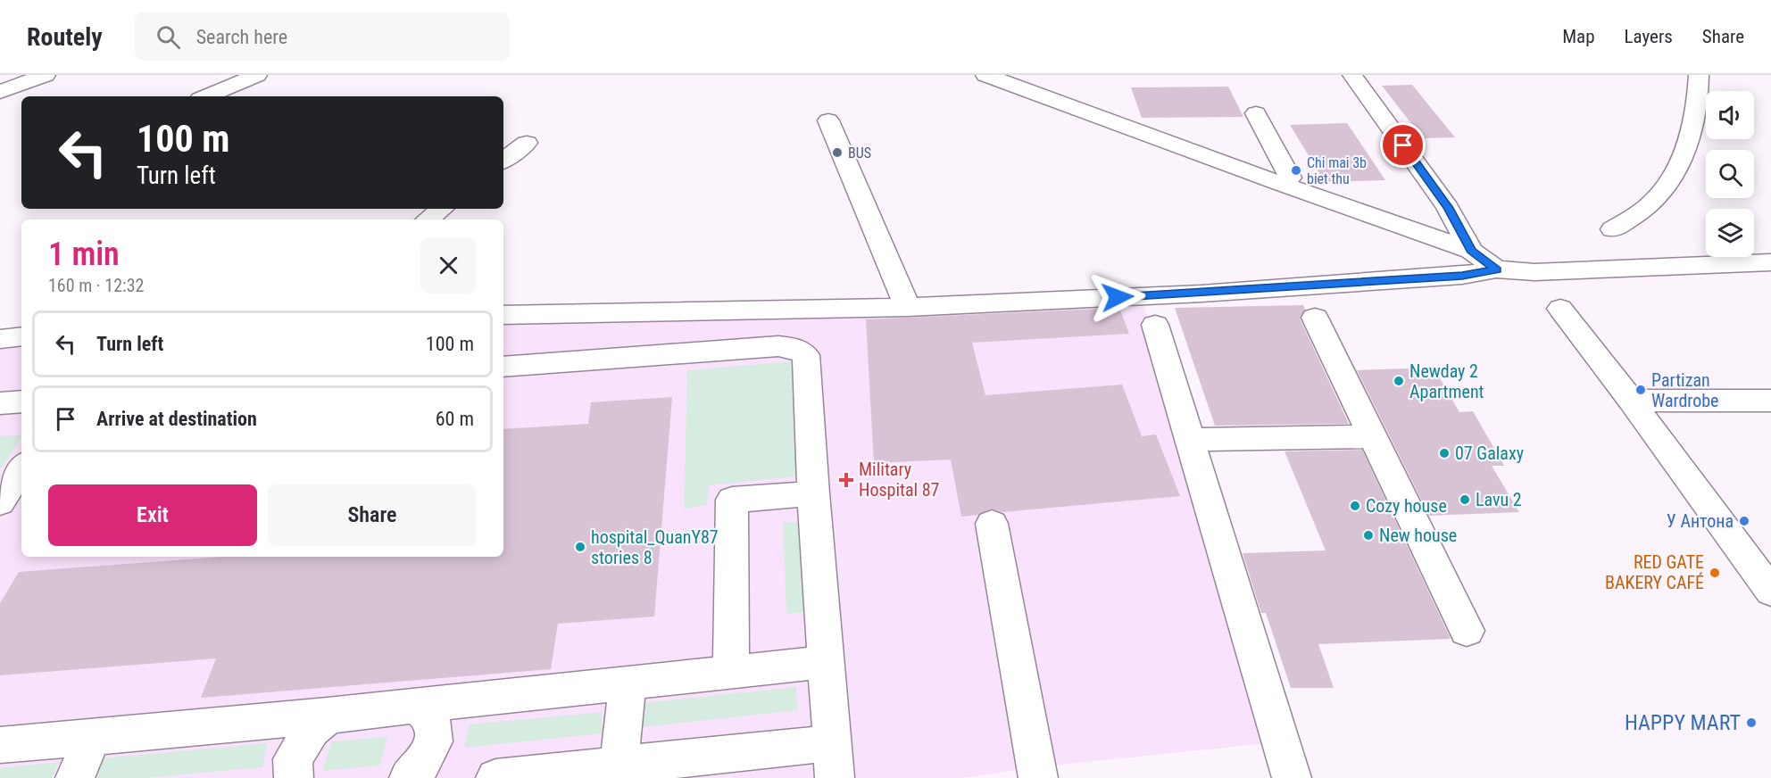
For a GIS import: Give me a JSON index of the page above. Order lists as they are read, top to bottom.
{
  "places": {
    "other": [
      "BUS",
      "Chi mai 3b biet thu",
      "Newday 2 Apartment",
      "Partizan Wardrobe",
      "07 Galaxy",
      "Lavu 2",
      "Cozy house",
      "У Антона",
      "New house",
      "hospital_QuanY87 stories 8",
      "RED GATE BAKERY CAFÉ",
      "HAPPY MART"
    ],
    "health": ["Military Hospital 87"]
  },
  "page": {
    "header": "Routely",
    "search": "Search here",
    "nav": ["Map", "Layers", "Share"],
    "turn": ["100 m", "Turn left"],
    "heading": ["1 min", "160 m · 12:32"],
    "list": [
      {
        "name": "Turn left",
        "value": "100 m"
      },
      {
        "name": "Arrive at destination",
        "value": "60 m"
      }
    ],
    "buttons": ["Exit", "Share"]
  }
}
